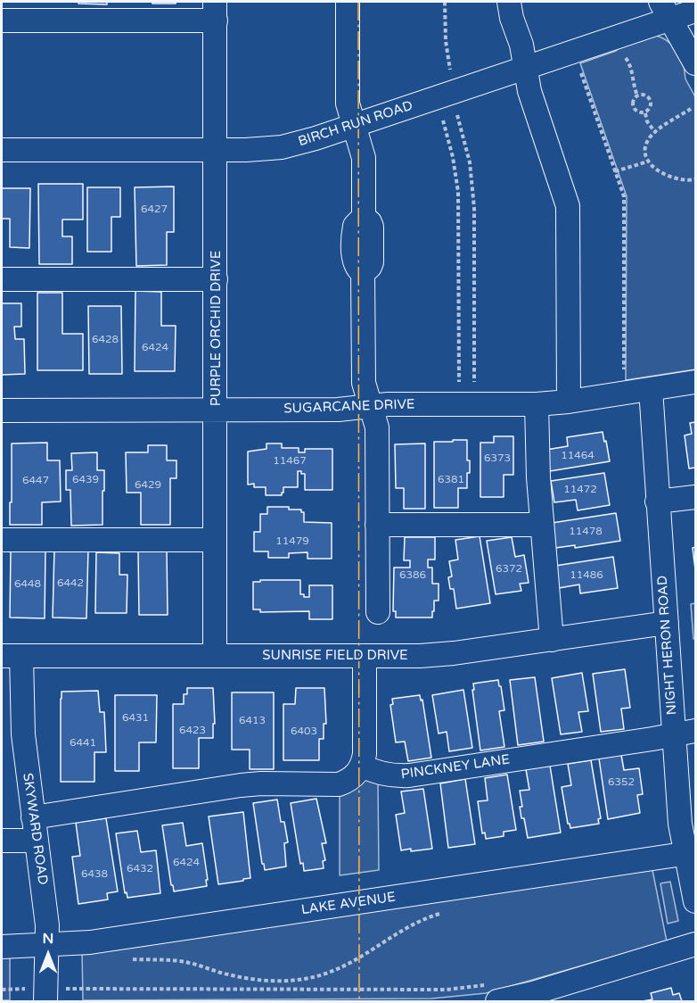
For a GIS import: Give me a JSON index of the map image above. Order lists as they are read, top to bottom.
{
  "streets": {
    "street": [
      "BIRCH RUN ROAD",
      "PURPLE ORCHID DRIVE",
      "SUGARCANE DRIVE",
      "NIGHT HERON ROAD",
      "SUNRISE FIELD DRIVE",
      "PINCKNEY LANE",
      "SKYWARD ROAD",
      "LAKE AVENUE"
    ]
  },
  "crossings": [
    ["BIRCH RUN ROAD", "PURPLE ORCHID DRIVE"],
    ["PURPLE ORCHID DRIVE", "SUGARCANE DRIVE"],
    ["PURPLE ORCHID DRIVE", "SUNRISE FIELD DRIVE"],
    ["SUGARCANE DRIVE", "NIGHT HERON ROAD"],
    ["NIGHT HERON ROAD", "SUNRISE FIELD DRIVE"],
    ["NIGHT HERON ROAD", "PINCKNEY LANE"],
    ["NIGHT HERON ROAD", "LAKE AVENUE"],
    ["SUNRISE FIELD DRIVE", "SKYWARD ROAD"],
    ["SKYWARD ROAD", "LAKE AVENUE"]
  ],
  "house_numbers": [
    "6427",
    "6428",
    "6424",
    "11464",
    "6373",
    "11467",
    "6439",
    "6381",
    "6447",
    "6429",
    "11472",
    "11478",
    "11479",
    "6372",
    "6386",
    "11486",
    "6442",
    "6448",
    "6431",
    "6413",
    "6423",
    "6403",
    "6441",
    "6352",
    "6424",
    "6432",
    "6438"
  ],
  "north": "top"
}
